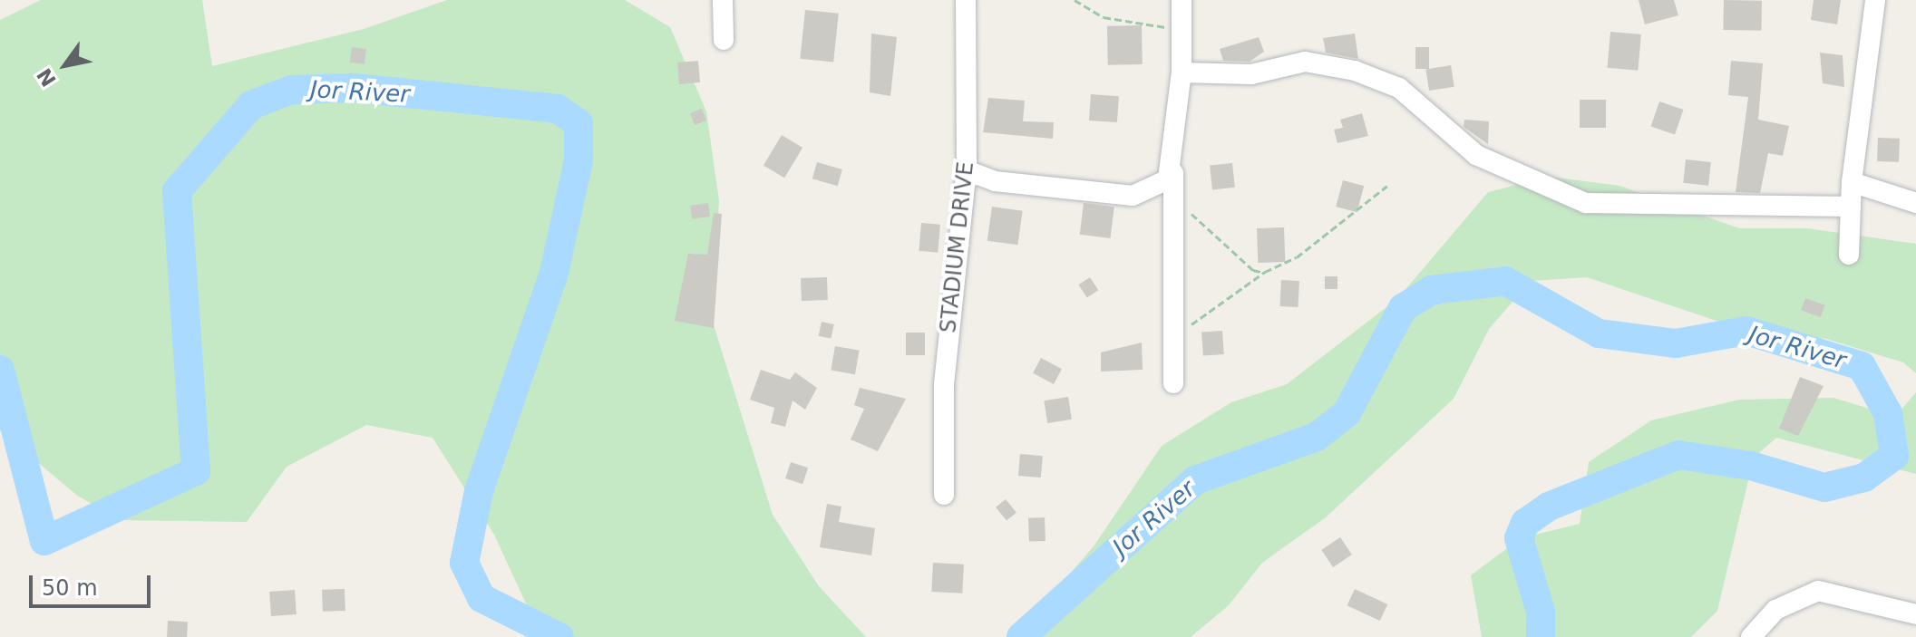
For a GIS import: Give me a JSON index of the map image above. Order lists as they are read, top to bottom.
{
  "streets": {
    "street": ["STADIUM DRIVE"]
  },
  "water": ["Jor River"],
  "scale_bar": "50 m",
  "north": "bottom left"
}
